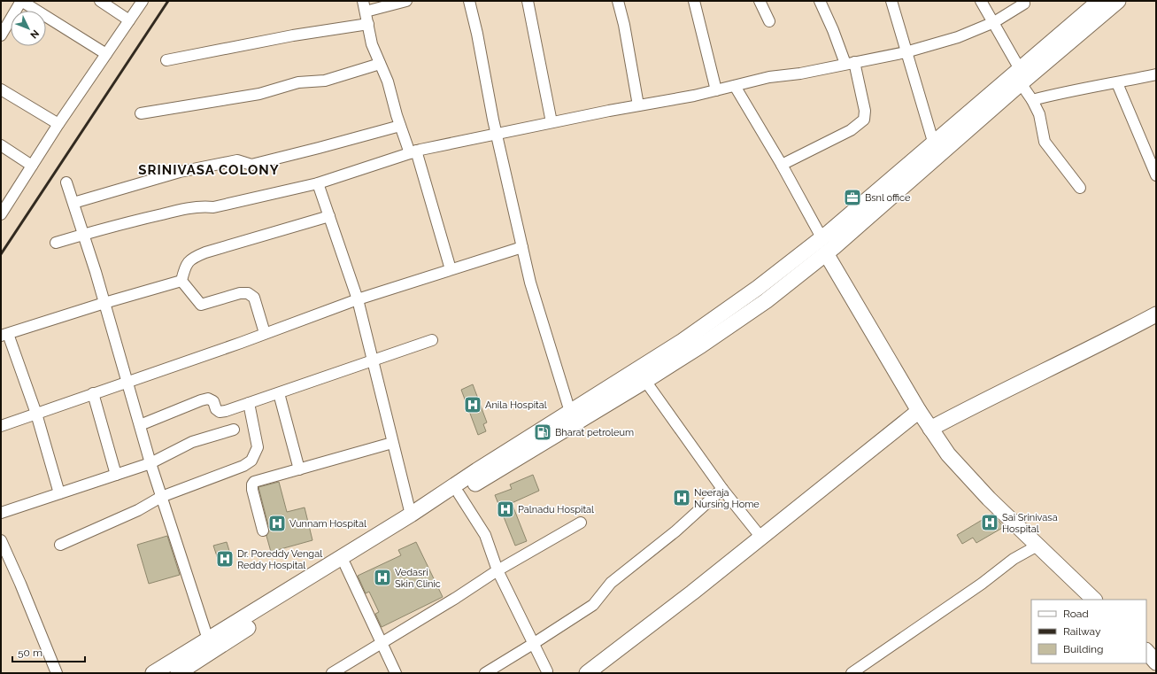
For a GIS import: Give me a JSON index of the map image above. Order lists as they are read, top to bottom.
{
  "districts": ["SRINIVASA COLONY"],
  "places": {
    "office": ["Bsnl office"],
    "hospital": [
      "Anila Hospital",
      "Neeraja Nursing Home",
      "Palnadu Hospital",
      "Sai Srinivasa Hospital",
      "Vunnam Hospital",
      "Dr. Poreddy Vengal Reddy Hospital",
      "Vedasri Skin Clinic"
    ],
    "fuel station": ["Bharat petroleum"]
  },
  "legend": ["Road", "Railway", "Building"],
  "scale_bar": "50 m",
  "north": "bottom right"
}
